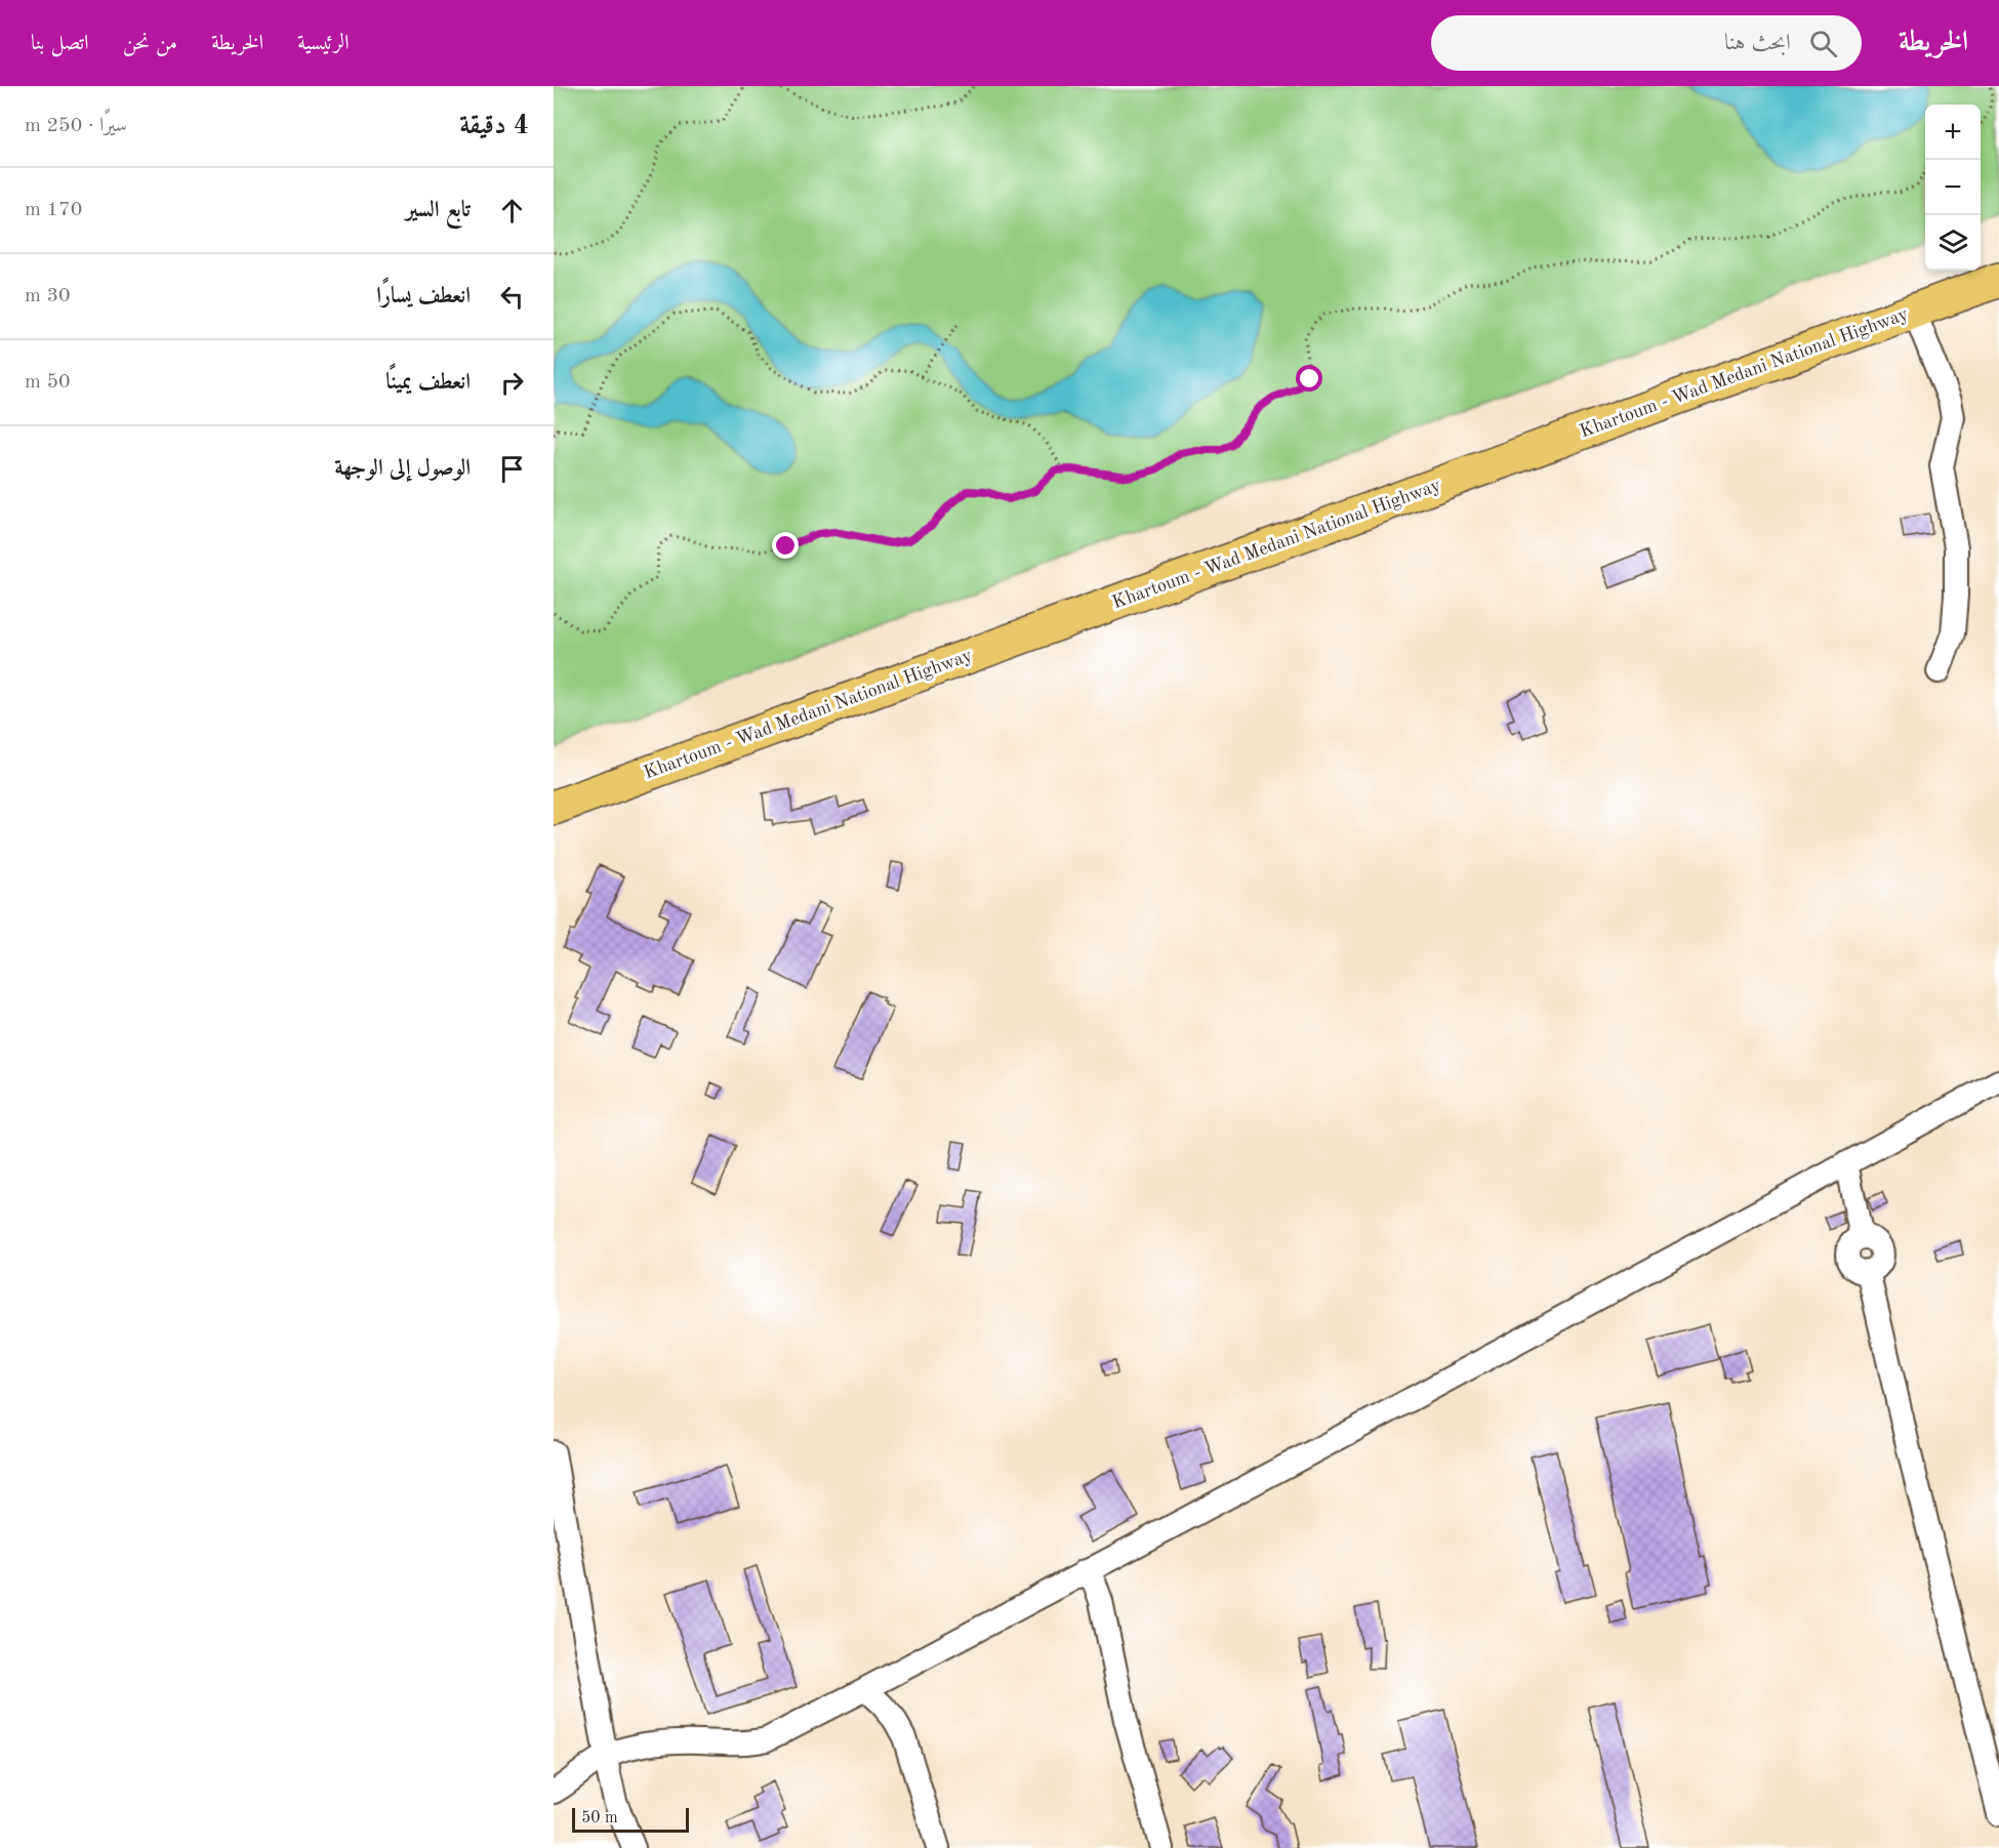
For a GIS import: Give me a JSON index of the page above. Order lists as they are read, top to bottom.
{
  "streets": {
    "highway": ["Khartoum - Wad Medani National Highway"]
  },
  "scale_bar": "50 m",
  "page": {
    "header": "الخريطة",
    "search": "ابحث هنا",
    "nav": [
      "الرئيسية",
      "الخريطة",
      "من نحن",
      "اتصل بنا"
    ],
    "heading": ["4 دقيقة", "سيرًا · 250 m"],
    "map_buttons": ["+", "−"],
    "list": [
      ["تابع السير", "170 m"],
      ["انعطف يسارًا", "30 m"],
      ["انعطف يمينًا", "50 m"],
      "الوصول إلى الوجهة"
    ],
    "scale": "50 m"
  }
}
